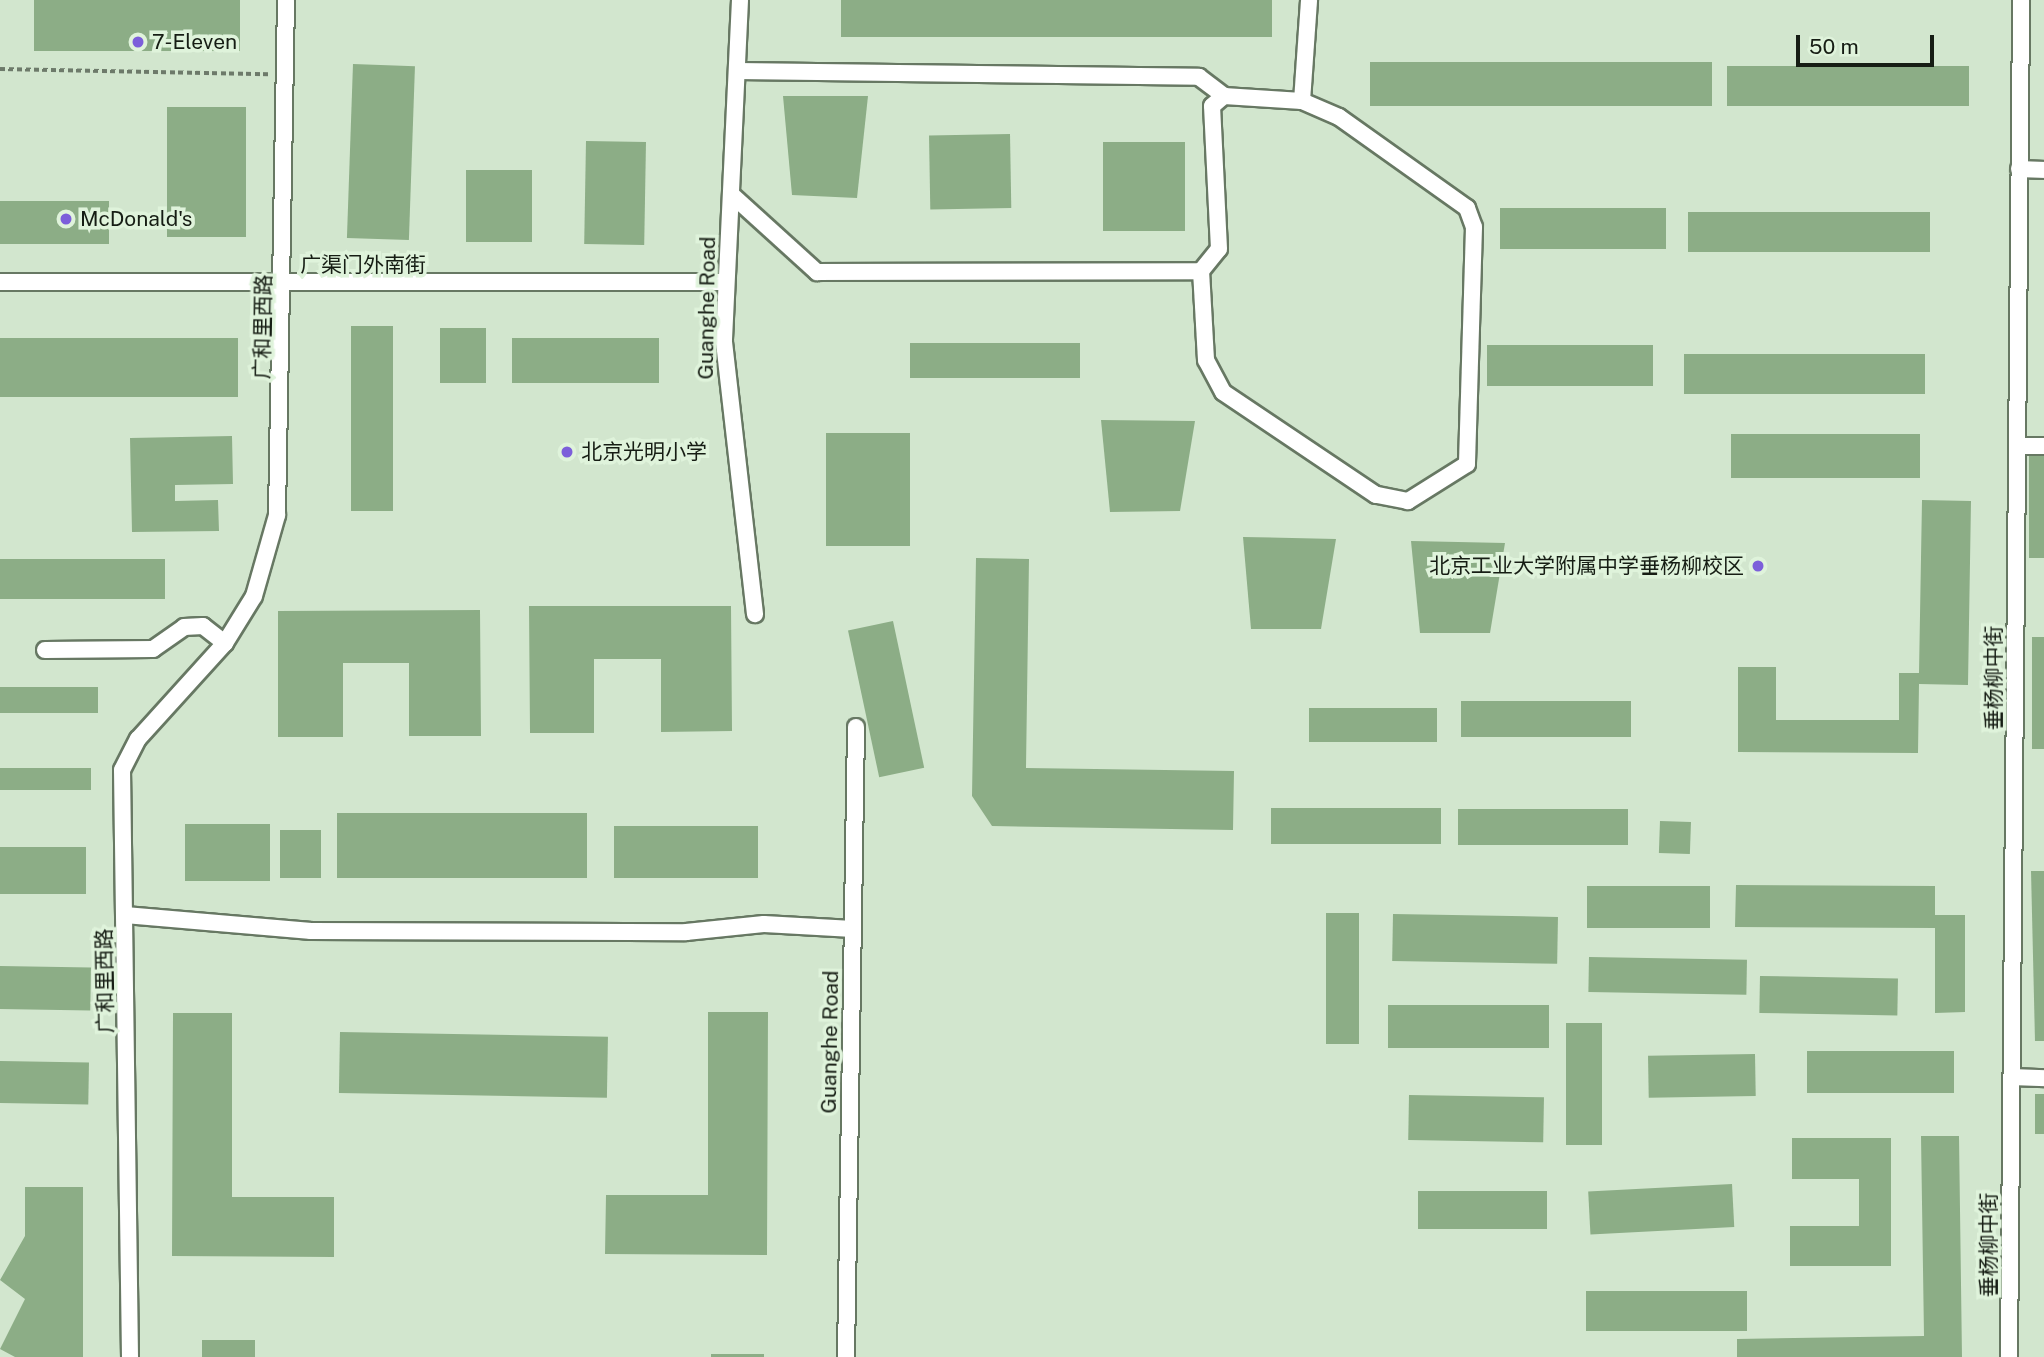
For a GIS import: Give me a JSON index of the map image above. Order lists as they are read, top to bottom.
{
  "streets": {
    "street": [
      "广渠门外南街",
      "Guanghe Road",
      "广和里西路",
      "垂杨柳中街"
    ]
  },
  "crossings": [
    ["广渠门外南街", "Guanghe Road"],
    ["广渠门外南街", "广和里西路"]
  ],
  "places": [
    "7-Eleven",
    "McDonald's",
    "北京光明小学",
    "北京工业大学附属中学垂杨柳校区"
  ],
  "scale_bar": "50 m"
}
